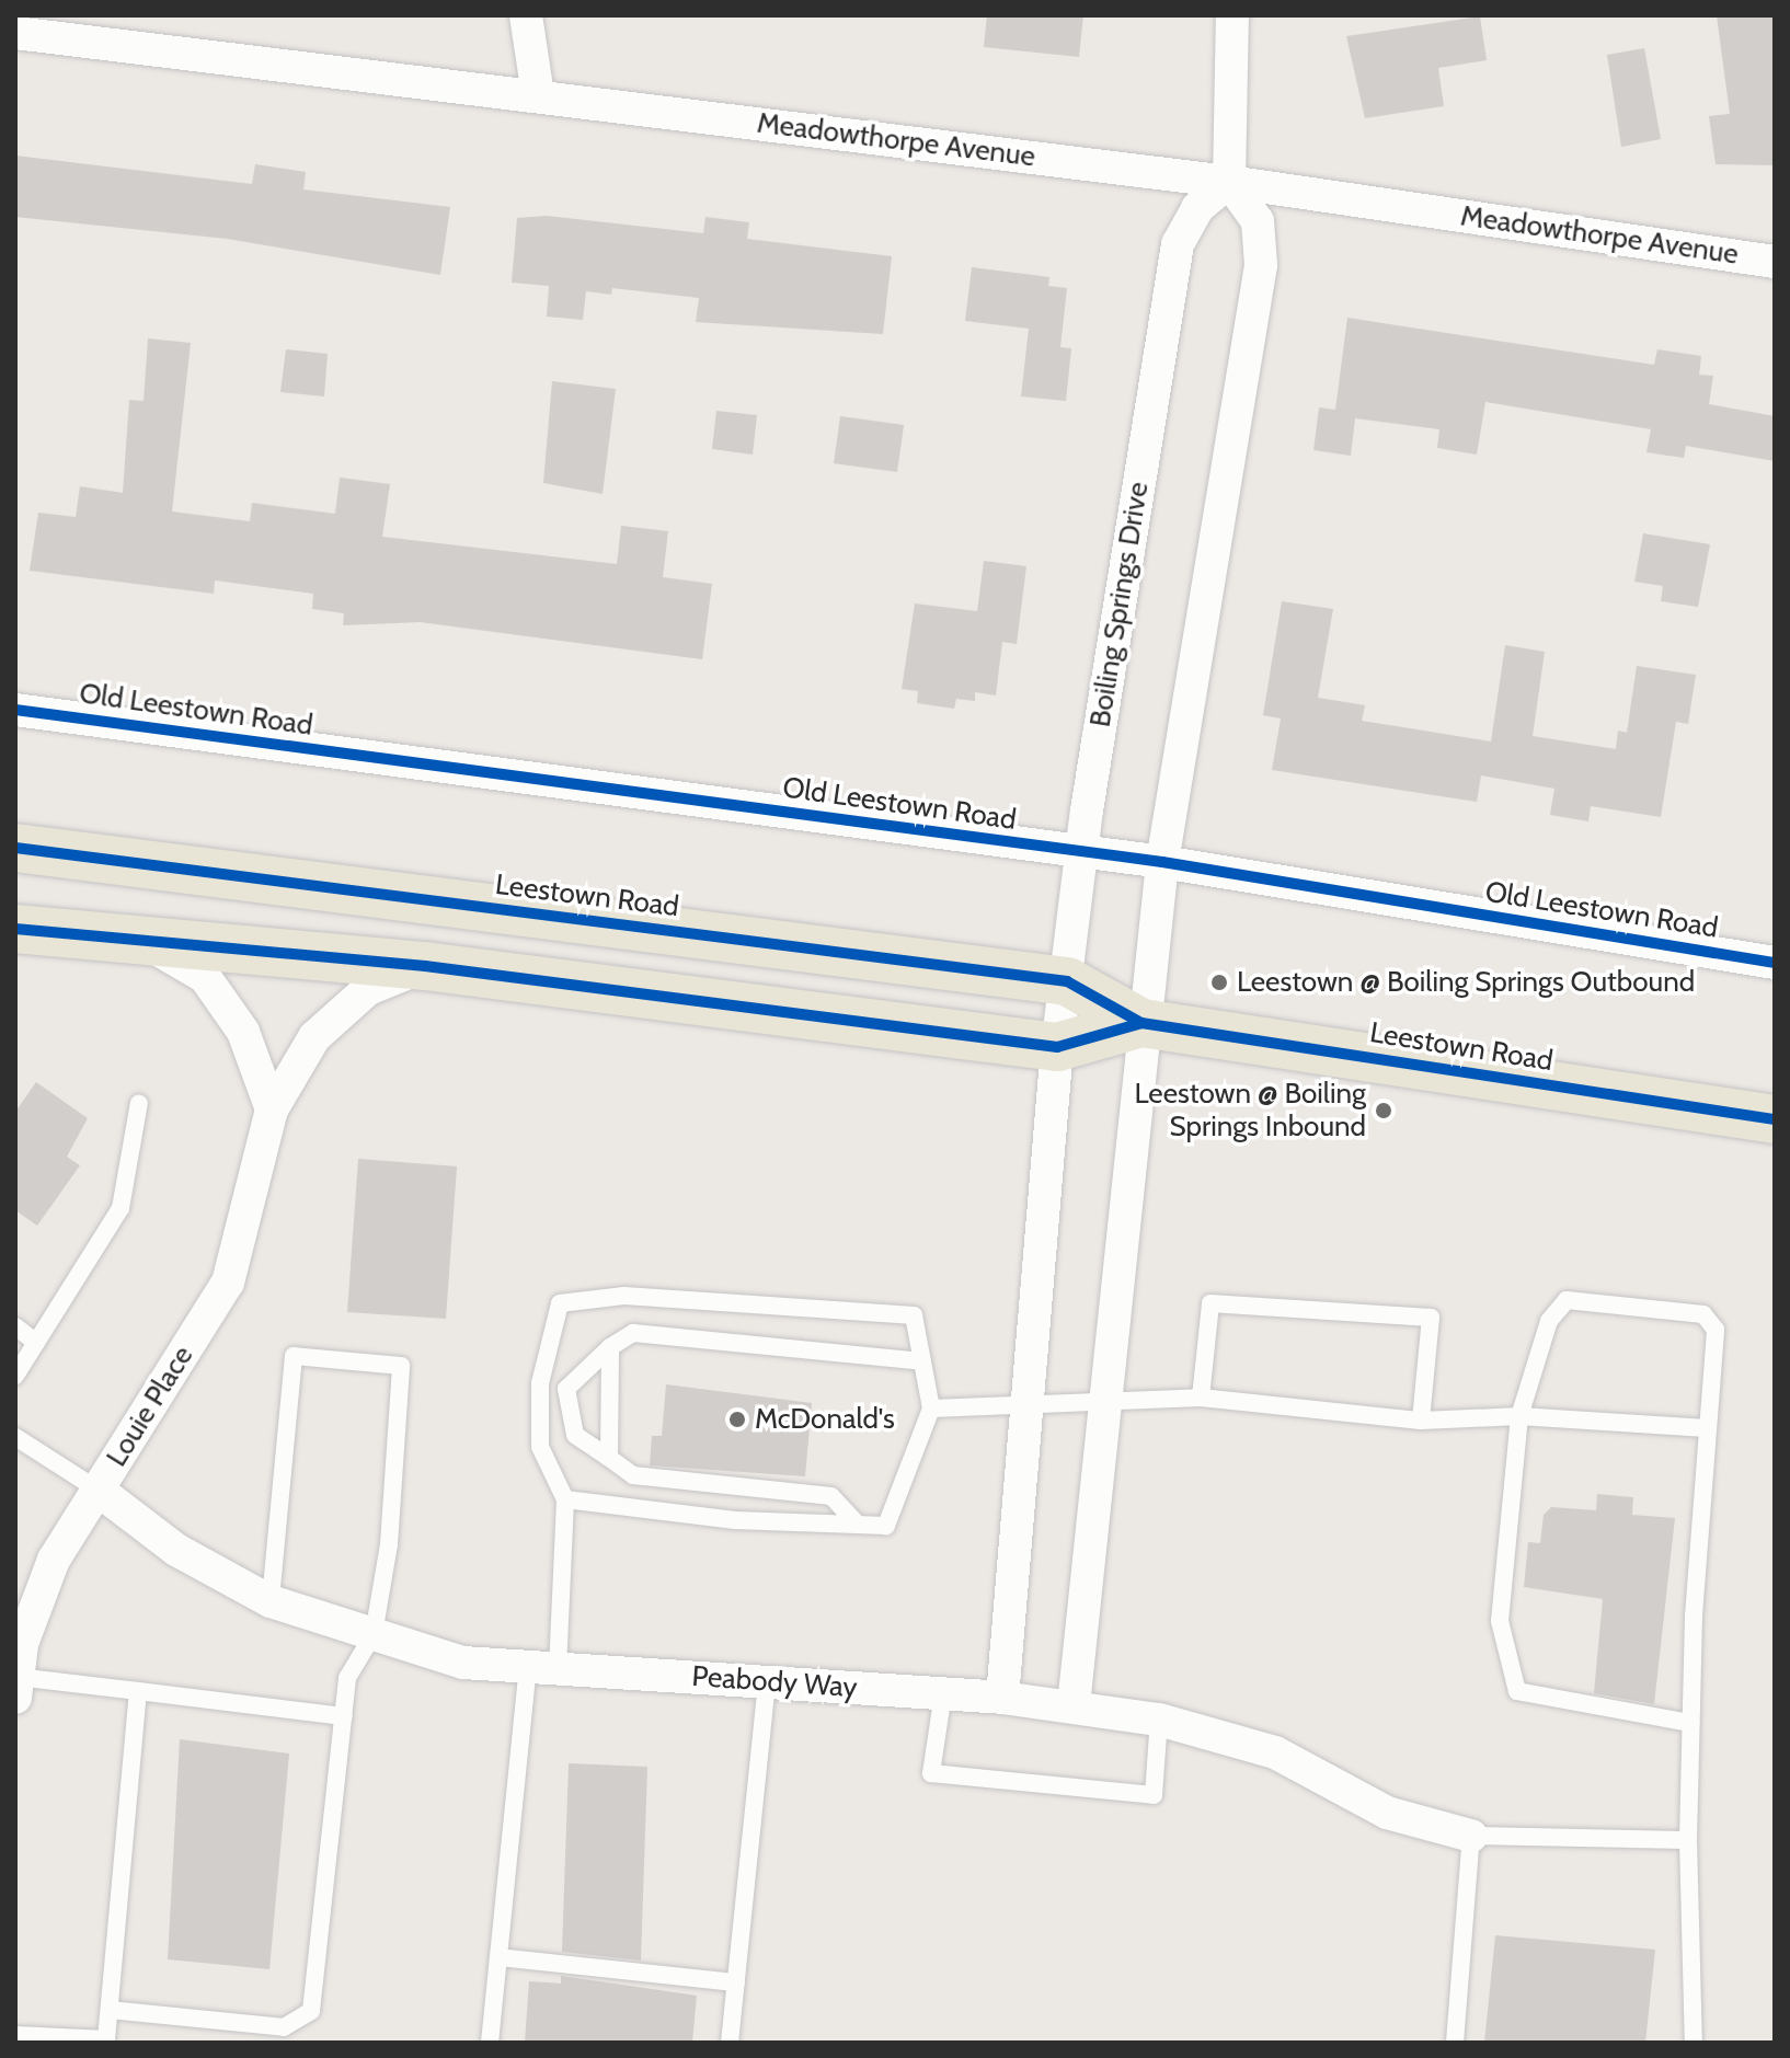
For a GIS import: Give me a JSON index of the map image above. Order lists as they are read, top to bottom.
{
  "streets": {
    "main road": ["Leestown Road"],
    "street": [
      "Meadowthorpe Avenue",
      "Boiling Springs Drive",
      "Old Leestown Road",
      "Louie Place",
      "Peabody Way"
    ]
  },
  "crossings": [
    ["Meadowthorpe Avenue", "Boiling Springs Drive"],
    ["Boiling Springs Drive", "Old Leestown Road"],
    ["Boiling Springs Drive", "Leestown Road"],
    ["Boiling Springs Drive", "Peabody Way"],
    ["Leestown Road", "Louie Place"],
    ["Louie Place", "Peabody Way"]
  ],
  "places": ["Leestown @ Boiling Springs Outbound", "Leestown @ Boiling Springs Inbound", "McDonald's"]
}
